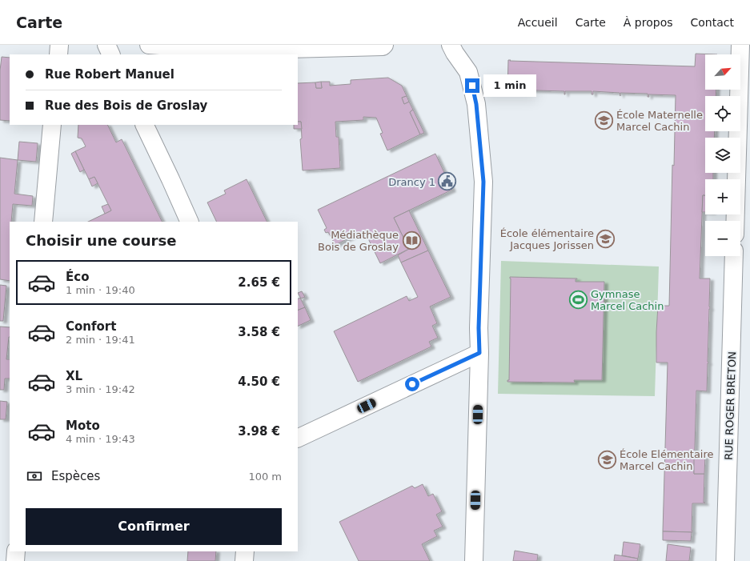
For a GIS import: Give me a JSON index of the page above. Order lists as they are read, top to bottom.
{
  "streets": {
    "street": ["RUE ROGER BRETON"]
  },
  "places": {
    "school or university": ["École Maternelle Marcel Cachin", "École élémentaire Jacques Jorissen", "École Elémentaire Marcel Cachin"],
    "public building": ["Drancy 1"],
    "library": ["Médiathèque Bois de Groslay"],
    "sports": ["Gymnase Marcel Cachin"]
  },
  "north": "top right",
  "page": {
    "header": "Carte",
    "nav": [
      "Accueil",
      "Carte",
      "À propos",
      "Contact"
    ],
    "map_buttons": ["+", "−"],
    "banner": ["Rue Robert Manuel", "Rue des Bois de Groslay"],
    "bubble": "1 min",
    "heading": "Choisir une course",
    "list": [
      {
        "name": "Éco",
        "note": "1 min · 19:40",
        "value": "2.65 €"
      },
      {
        "name": "Confort",
        "note": "2 min · 19:41",
        "value": "3.58 €"
      },
      {
        "name": "XL",
        "note": "3 min · 19:42",
        "value": "4.50 €"
      },
      {
        "name": "Moto",
        "note": "4 min · 19:43",
        "value": "3.98 €"
      }
    ],
    "pay": ["Espèces", "100 m"],
    "buttons": "Confirmer"
  }
}
